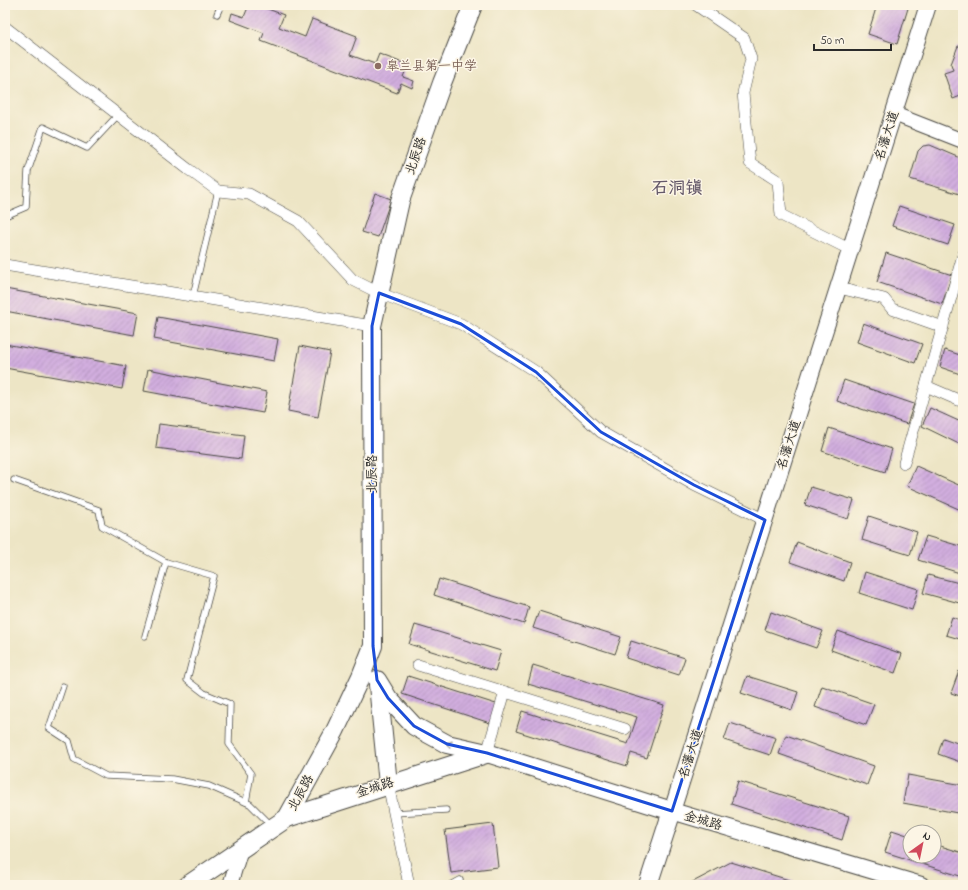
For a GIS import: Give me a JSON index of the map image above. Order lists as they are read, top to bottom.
{
  "streets": {
    "main road": ["名藩大道", "北辰路", "金城路"]
  },
  "crossings": [
    ["名藩大道", "金城路"],
    ["北辰路", "金城路"]
  ],
  "districts": ["石洞镇"],
  "places": ["皋兰县第一中学"],
  "scale_bar": "50 m",
  "north": "top right"
}
